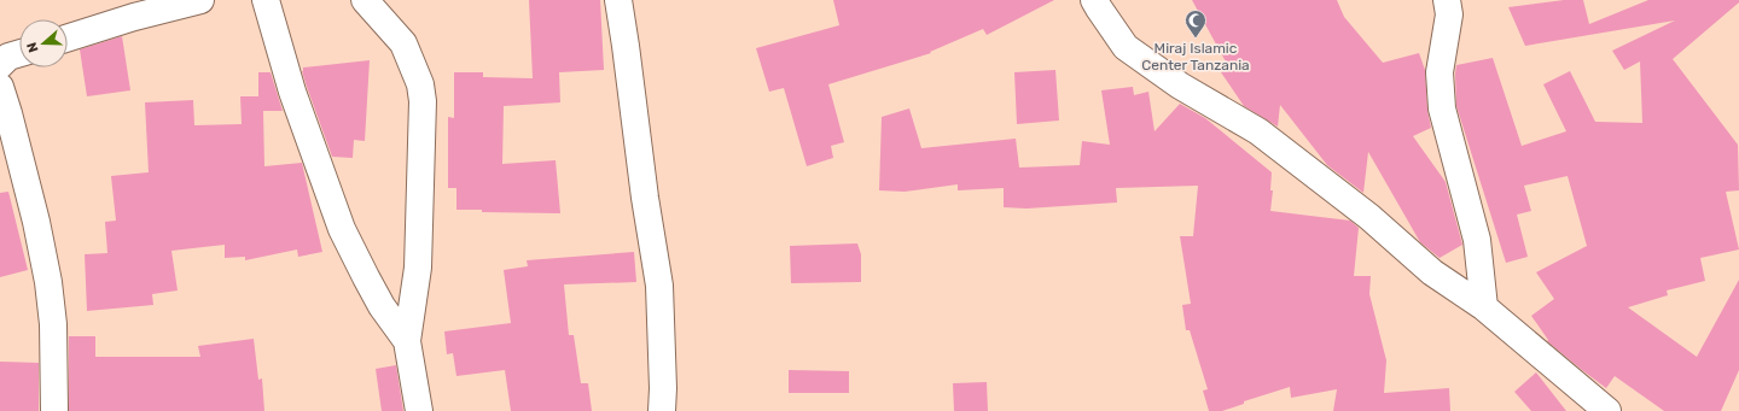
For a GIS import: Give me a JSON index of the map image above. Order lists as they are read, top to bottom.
{
  "places": {
    "mosque": ["Miraj Islamic Center Tanzania"]
  },
  "north": "left"
}
